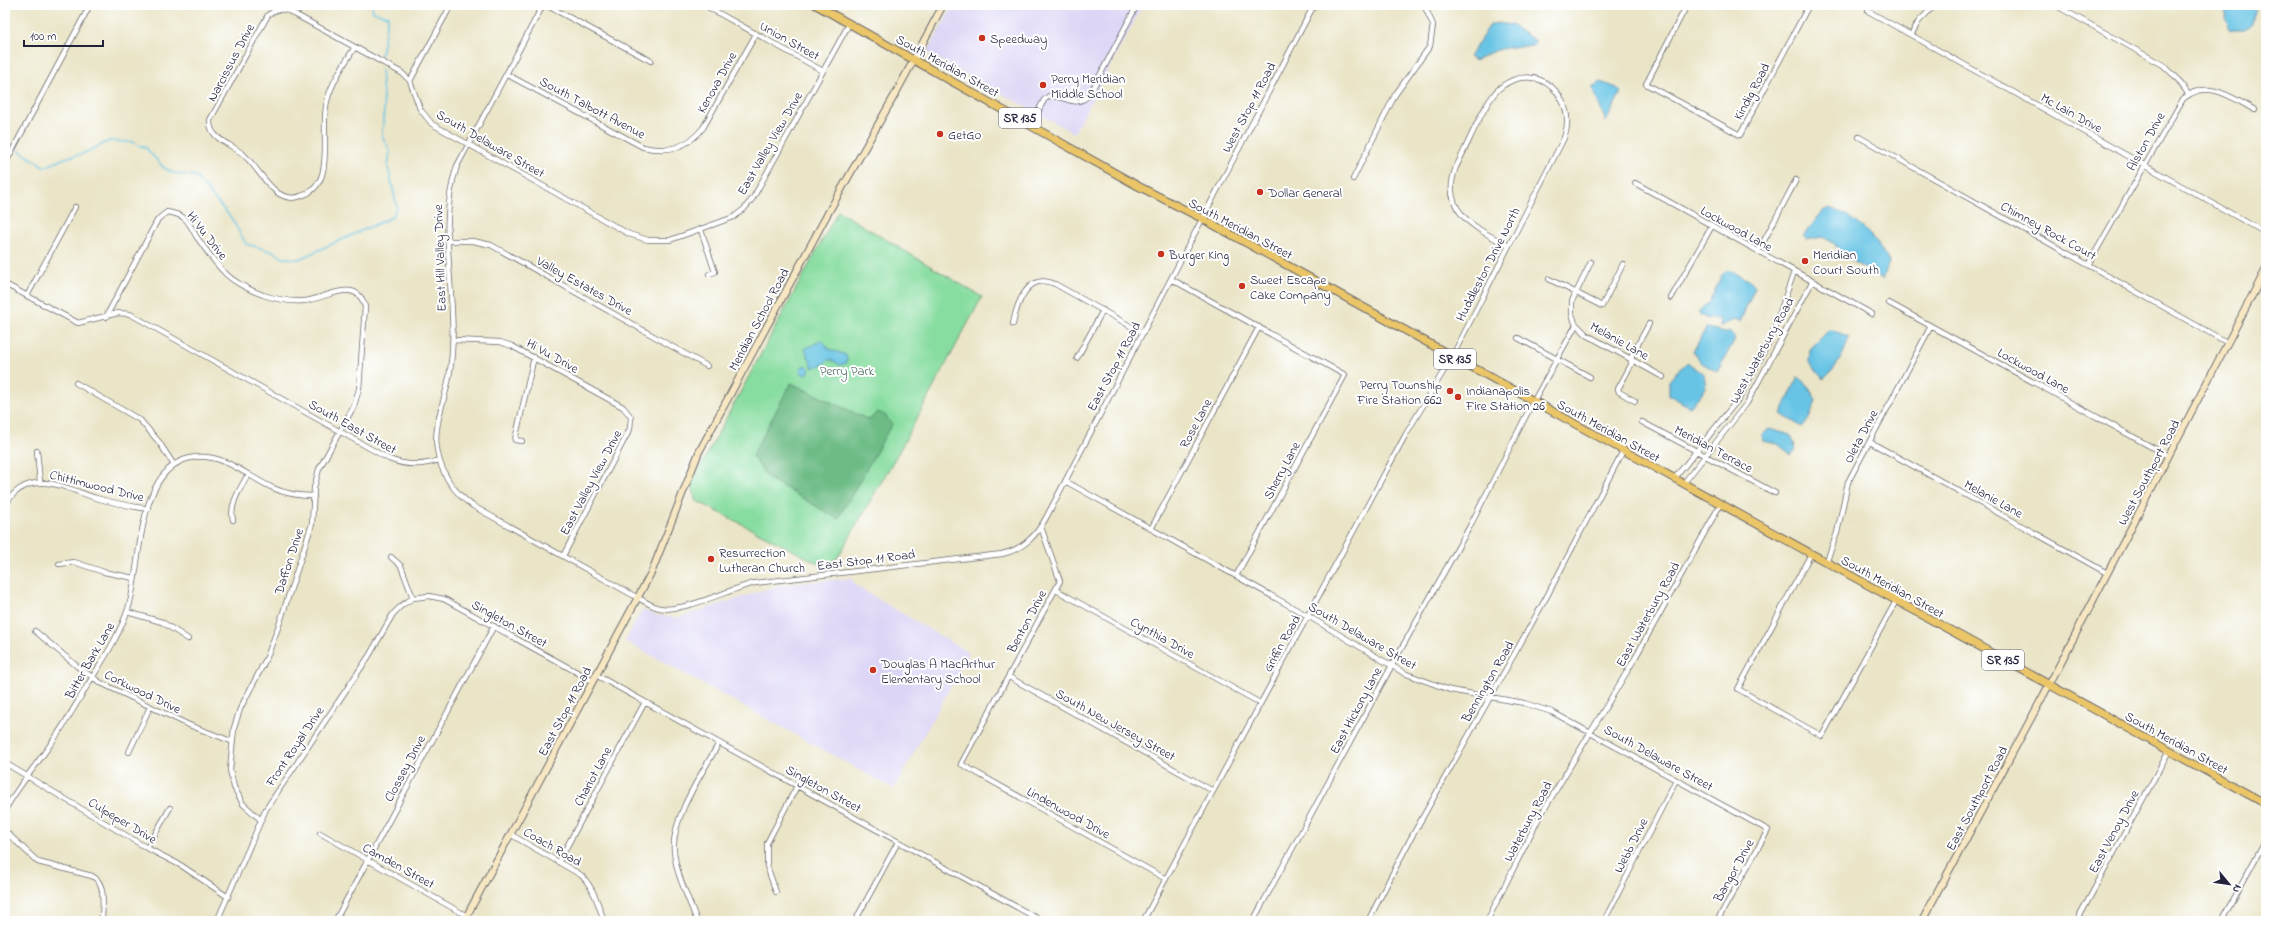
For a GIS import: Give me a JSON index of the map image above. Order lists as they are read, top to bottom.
{
  "streets": {
    "main road": [
      "South Meridian Street",
      "SR 135",
      "Meridian School Road",
      "East Stop 11 Road",
      "West Southport Road",
      "East Southport Road"
    ],
    "street": [
      "Union Street",
      "Narcissus Drive",
      "Kenova Drive",
      "Kindig Road",
      "South Talbott Avenue",
      "West Stop 11 Road",
      "Mc Lain Drive",
      "Alston Drive",
      "South Delaware Street",
      "East Valley View Drive",
      "Lockwood Lane",
      "Chimney Rock Court",
      "Hi Vu Drive",
      "East Hill Valley Drive",
      "Huddleston Drive North",
      "Valley Estates Drive",
      "Melanie Lane",
      "West Waterbury Road",
      "Rose Lane",
      "South East Street",
      "Oleta Drive",
      "Meridian Terrace",
      "Sherry Lane",
      "Chittimwood Drive",
      "Daffon Drive",
      "East Waterbury Road",
      "Benton Drive",
      "Singleton Street",
      "Cynthia Drive",
      "Griffin Road",
      "Bitter Bark Lane",
      "Bennington Road",
      "Corkwood Drive",
      "East Hickory Lane",
      "South New Jersey Street",
      "Front Royal Drive",
      "Clossey Drive",
      "Chariot Lane",
      "Lindenwood Drive",
      "Culpeper Drive",
      "Waterbury Road",
      "East Venoy Drive",
      "Webb Drive",
      "Coach Road",
      "Camden Street",
      "Bangor Drive"
    ]
  },
  "crossings": [
    ["Union Street", "Kenova Drive"],
    ["Union Street", "East Valley View Drive"],
    ["South Meridian Street", "West Stop 11 Road"],
    ["South Meridian Street", "East Valley View Drive"],
    ["South Meridian Street", "Huddleston Drive North"],
    ["South Meridian Street", "Meridian School Road"],
    ["South Meridian Street", "West Waterbury Road"],
    ["South Meridian Street", "East Stop 11 Road"],
    ["South Meridian Street", "Oleta Drive"],
    ["South Meridian Street", "West Southport Road"],
    ["South Meridian Street", "East Waterbury Road"],
    ["South Meridian Street", "Griffin Road"],
    ["South Meridian Street", "Bennington Road"],
    ["South Meridian Street", "East Hickory Lane"],
    ["South Meridian Street", "East Southport Road"],
    ["South Meridian Street", "East Venoy Drive"],
    ["Kenova Drive", "South Talbott Avenue"],
    ["South Talbott Avenue", "East Hill Valley Drive"],
    ["West Stop 11 Road", "East Stop 11 Road"],
    ["Mc Lain Drive", "Alston Drive"],
    ["Alston Drive", "Chimney Rock Court"],
    ["South Delaware Street", "East Valley View Drive"],
    ["South Delaware Street", "East Hill Valley Drive"],
    ["South Delaware Street", "East Stop 11 Road"],
    ["South Delaware Street", "Rose Lane"],
    ["South Delaware Street", "Sherry Lane"],
    ["South Delaware Street", "East Waterbury Road"],
    ["South Delaware Street", "Griffin Road"],
    ["South Delaware Street", "Bennington Road"],
    ["South Delaware Street", "East Hickory Lane"],
    ["South Delaware Street", "Waterbury Road"],
    ["South Delaware Street", "Webb Drive"],
    ["South Delaware Street", "Bangor Drive"],
    ["East Valley View Drive", "Hi Vu Drive"],
    ["Lockwood Lane", "West Waterbury Road"],
    ["Lockwood Lane", "Oleta Drive"],
    ["Lockwood Lane", "West Southport Road"],
    ["Chimney Rock Court", "West Southport Road"],
    ["Hi Vu Drive", "East Hill Valley Drive"],
    ["Hi Vu Drive", "South East Street"],
    ["Hi Vu Drive", "Daffon Drive"],
    ["East Hill Valley Drive", "Valley Estates Drive"],
    ["East Hill Valley Drive", "South East Street"],
    ["Huddleston Drive North", "Griffin Road"],
    ["Meridian School Road", "East Stop 11 Road"],
    ["Melanie Lane", "Oleta Drive"],
    ["Melanie Lane", "West Southport Road"],
    ["Melanie Lane", "East Hickory Lane"],
    ["West Waterbury Road", "Meridian Terrace"],
    ["East Stop 11 Road", "Benton Drive"],
    ["East Stop 11 Road", "Singleton Street"],
    ["East Stop 11 Road", "Coach Road"],
    ["East Stop 11 Road", "Camden Street"],
    ["Rose Lane", "Sherry Lane"],
    ["South East Street", "Daffon Drive"],
    ["West Southport Road", "East Southport Road"],
    ["Chittimwood Drive", "Bitter Bark Lane"],
    ["Daffon Drive", "Corkwood Drive"],
    ["Daffon Drive", "Front Royal Drive"],
    ["East Waterbury Road", "Waterbury Road"],
    ["Benton Drive", "Cynthia Drive"],
    ["Benton Drive", "South New Jersey Street"],
    ["Benton Drive", "Lindenwood Drive"],
    ["Singleton Street", "Front Royal Drive"],
    ["Singleton Street", "Clossey Drive"],
    ["Singleton Street", "Chariot Lane"],
    ["Cynthia Drive", "Griffin Road"],
    ["Griffin Road", "South New Jersey Street"],
    ["Griffin Road", "Lindenwood Drive"],
    ["Bitter Bark Lane", "Corkwood Drive"],
    ["Bitter Bark Lane", "Culpeper Drive"],
    ["Front Royal Drive", "Culpeper Drive"],
    ["Clossey Drive", "Camden Street"],
    ["Chariot Lane", "Coach Road"]
  ],
  "parks": ["Perry Park"],
  "places": [
    "Speedway",
    "Perry Meridian Middle School",
    "GetGo",
    "Dollar General",
    "Burger King",
    "Meridian Court South",
    "Sweet Escape Cake Company",
    "Perry Township Fire Station 662",
    "Indianapolis Fire Station 26",
    "Resurrection Lutheran Church",
    "Douglas A MacArthur Elementary School"
  ],
  "scale_bar": "100 m",
  "north": "bottom right"
}
